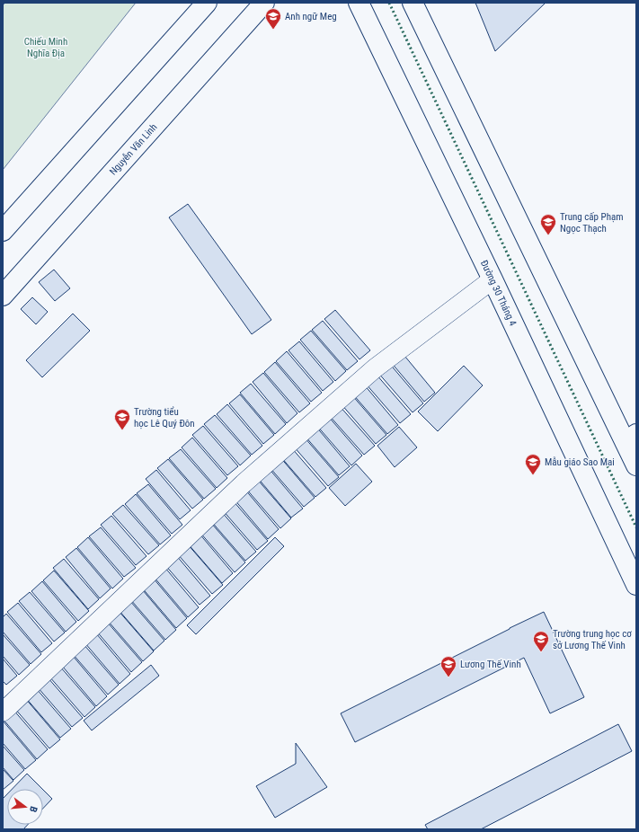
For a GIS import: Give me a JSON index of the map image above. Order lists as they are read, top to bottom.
{
  "streets": {
    "main road": ["Nguyễn Văn Linh", "Đường 30 Tháng 4"]
  },
  "parks": ["Chiếu Minh Nghĩa Địa"],
  "places": {
    "school or university": [
      "Anh ngữ Meg",
      "Trung cấp Phạm Ngọc Thạch",
      "Trường tiểu học Lê Quý Đôn",
      "Mẫu giáo Sao Mai",
      "Trường trung học cơ sở Lương Thế Vinh",
      "Lương Thế Vinh"
    ]
  },
  "north": "right"
}
